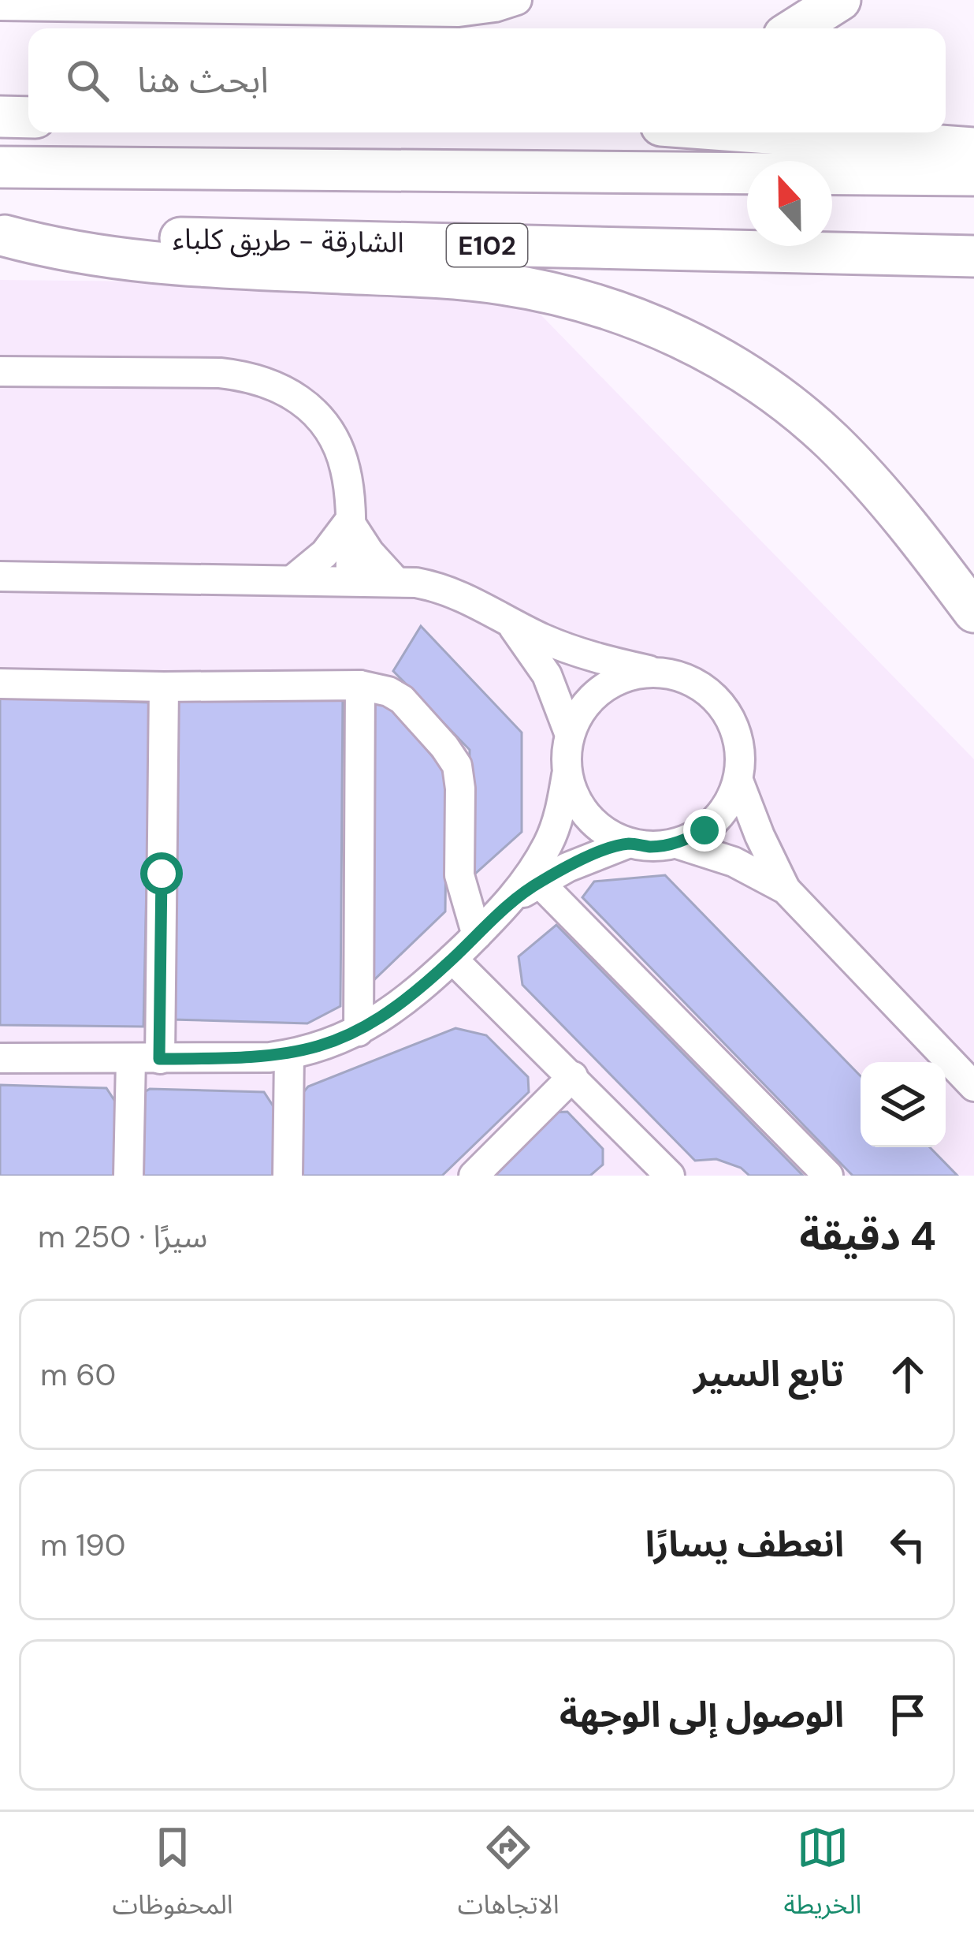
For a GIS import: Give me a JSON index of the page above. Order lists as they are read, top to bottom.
{
  "streets": {
    "highway": ["الشارقة - طريق كلباء", "E102"]
  },
  "north": "top",
  "page": {
    "search": "ابحث هنا",
    "heading": ["4 دقيقة", "سيرًا · 250 m"],
    "list": [
      ["تابع السير", "60 m"],
      ["انعطف يسارًا", "190 m"],
      "الوصول إلى الوجهة"
    ],
    "nav": ["الخريطة", "الاتجاهات", "المحفوظات"]
  }
}
